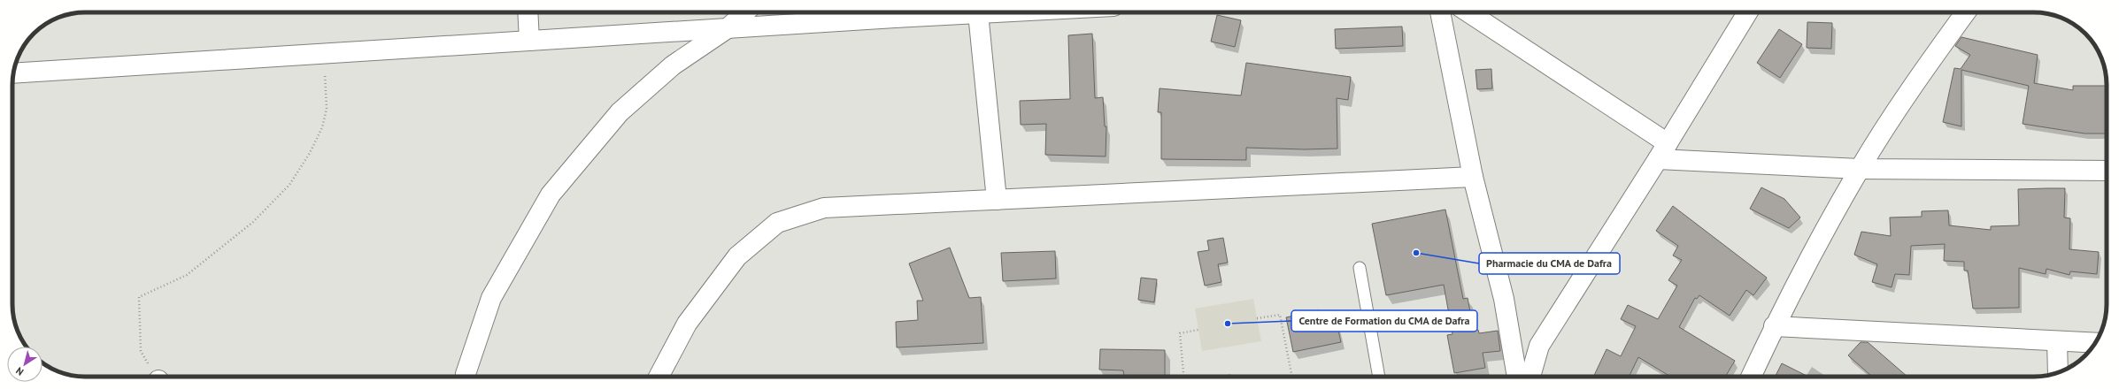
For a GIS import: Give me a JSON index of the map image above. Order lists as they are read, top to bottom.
{
  "places": ["Pharmacie du CMA de Dafra", "Centre de Formation du CMA de Dafra"],
  "north": "bottom left"
}
